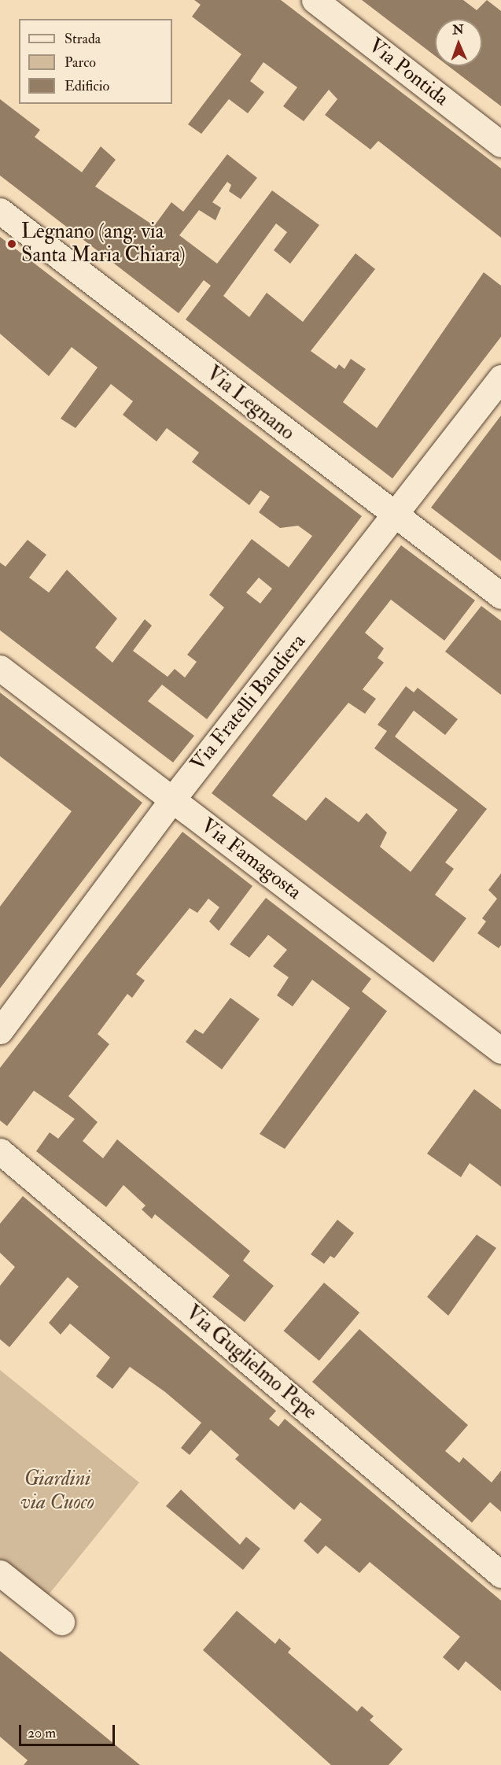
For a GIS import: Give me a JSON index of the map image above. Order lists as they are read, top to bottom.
{
  "streets": {
    "street": [
      "Via Pontida",
      "Via Legnano",
      "Via Fratelli Bandiera",
      "Via Famagosta",
      "Via Guglielmo Pepe"
    ]
  },
  "crossings": [
    ["Via Legnano", "Via Fratelli Bandiera"],
    ["Via Fratelli Bandiera", "Via Famagosta"]
  ],
  "parks": ["Giardini via Cuoco"],
  "places": ["Legnano (ang. via Santa Maria Chiara)"],
  "legend": ["Strada", "Parco", "Edificio"],
  "scale_bar": "20 m",
  "north": "top"
}
